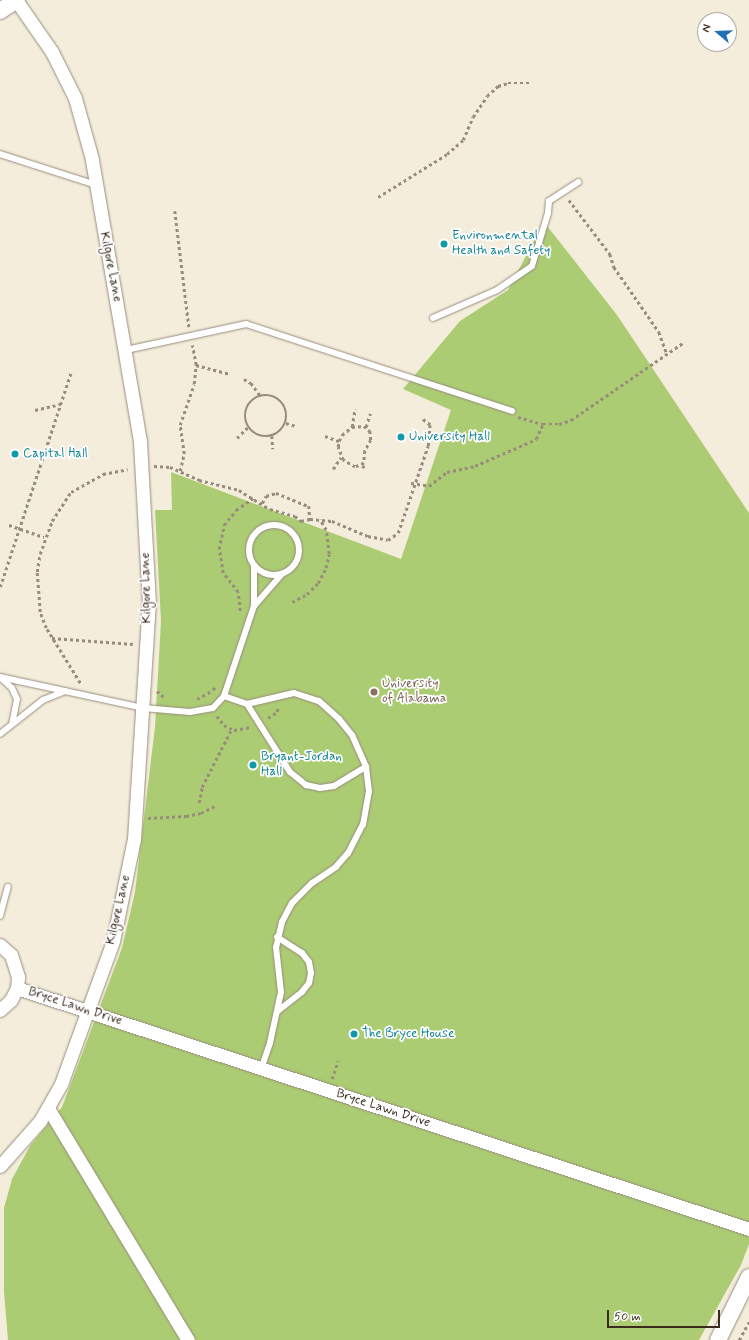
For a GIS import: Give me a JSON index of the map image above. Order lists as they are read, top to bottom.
{
  "streets": {
    "street": ["Kilgore Lane", "Bryce Lawn Drive"]
  },
  "crossings": [
    ["Kilgore Lane", "Bryce Lawn Drive"]
  ],
  "places": [
    "Environmental Health and Safety",
    "University Hall",
    "Capital Hall",
    "University of Alabama",
    "Bryant-Jordan Hall",
    "The Bryce House"
  ],
  "scale_bar": "50 m",
  "north": "left"
}
